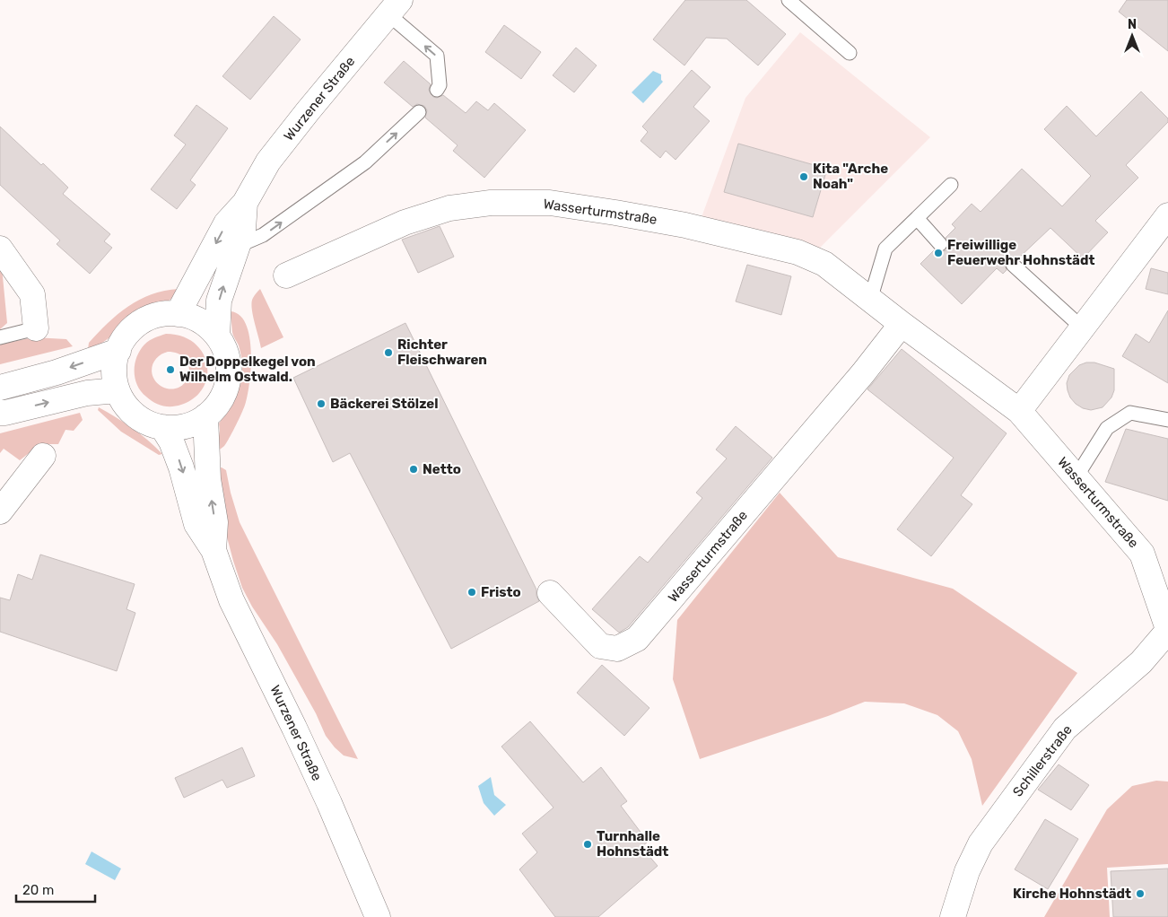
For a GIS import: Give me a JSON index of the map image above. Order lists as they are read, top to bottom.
{
  "streets": {
    "street": ["Wurzener Straße", "Wasserturmstraße", "Schillerstraße"]
  },
  "crossings": [
    ["Wasserturmstraße", "Schillerstraße"]
  ],
  "places": [
    "Kita \"Arche Noah\"",
    "Freiwillige Feuerwehr Hohnstädt",
    "Richter Fleischwaren",
    "Der Doppelkegel von Wilhelm Ostwald.",
    "Bäckerei Stölzel",
    "Netto",
    "Fristo",
    "Turnhalle Hohnstädt",
    "Kirche Hohnstädt"
  ],
  "scale_bar": "20 m",
  "north": "top"
}
